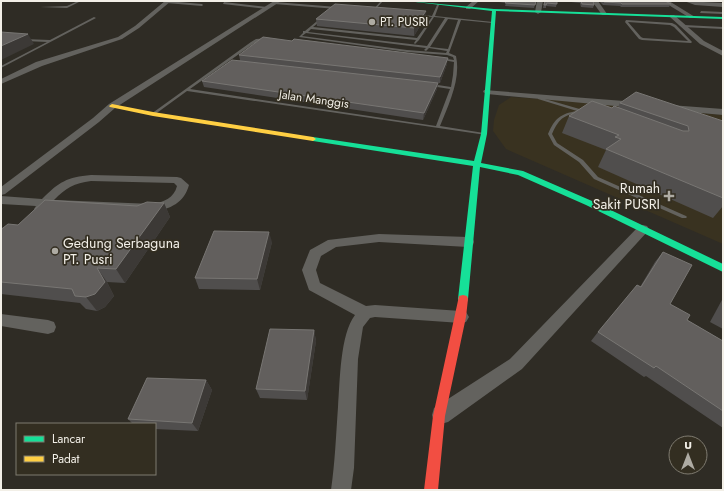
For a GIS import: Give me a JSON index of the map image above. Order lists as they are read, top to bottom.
{
  "streets": {
    "lane": ["Jalan Manggis"]
  },
  "places": {
    "other": ["PT. PUSRI", "Gedung Serbaguna PT. Pusri"],
    "health": ["Rumah Sakit PUSRI"]
  },
  "legend": ["Lancar", "Padat"],
  "north": "top"
}
